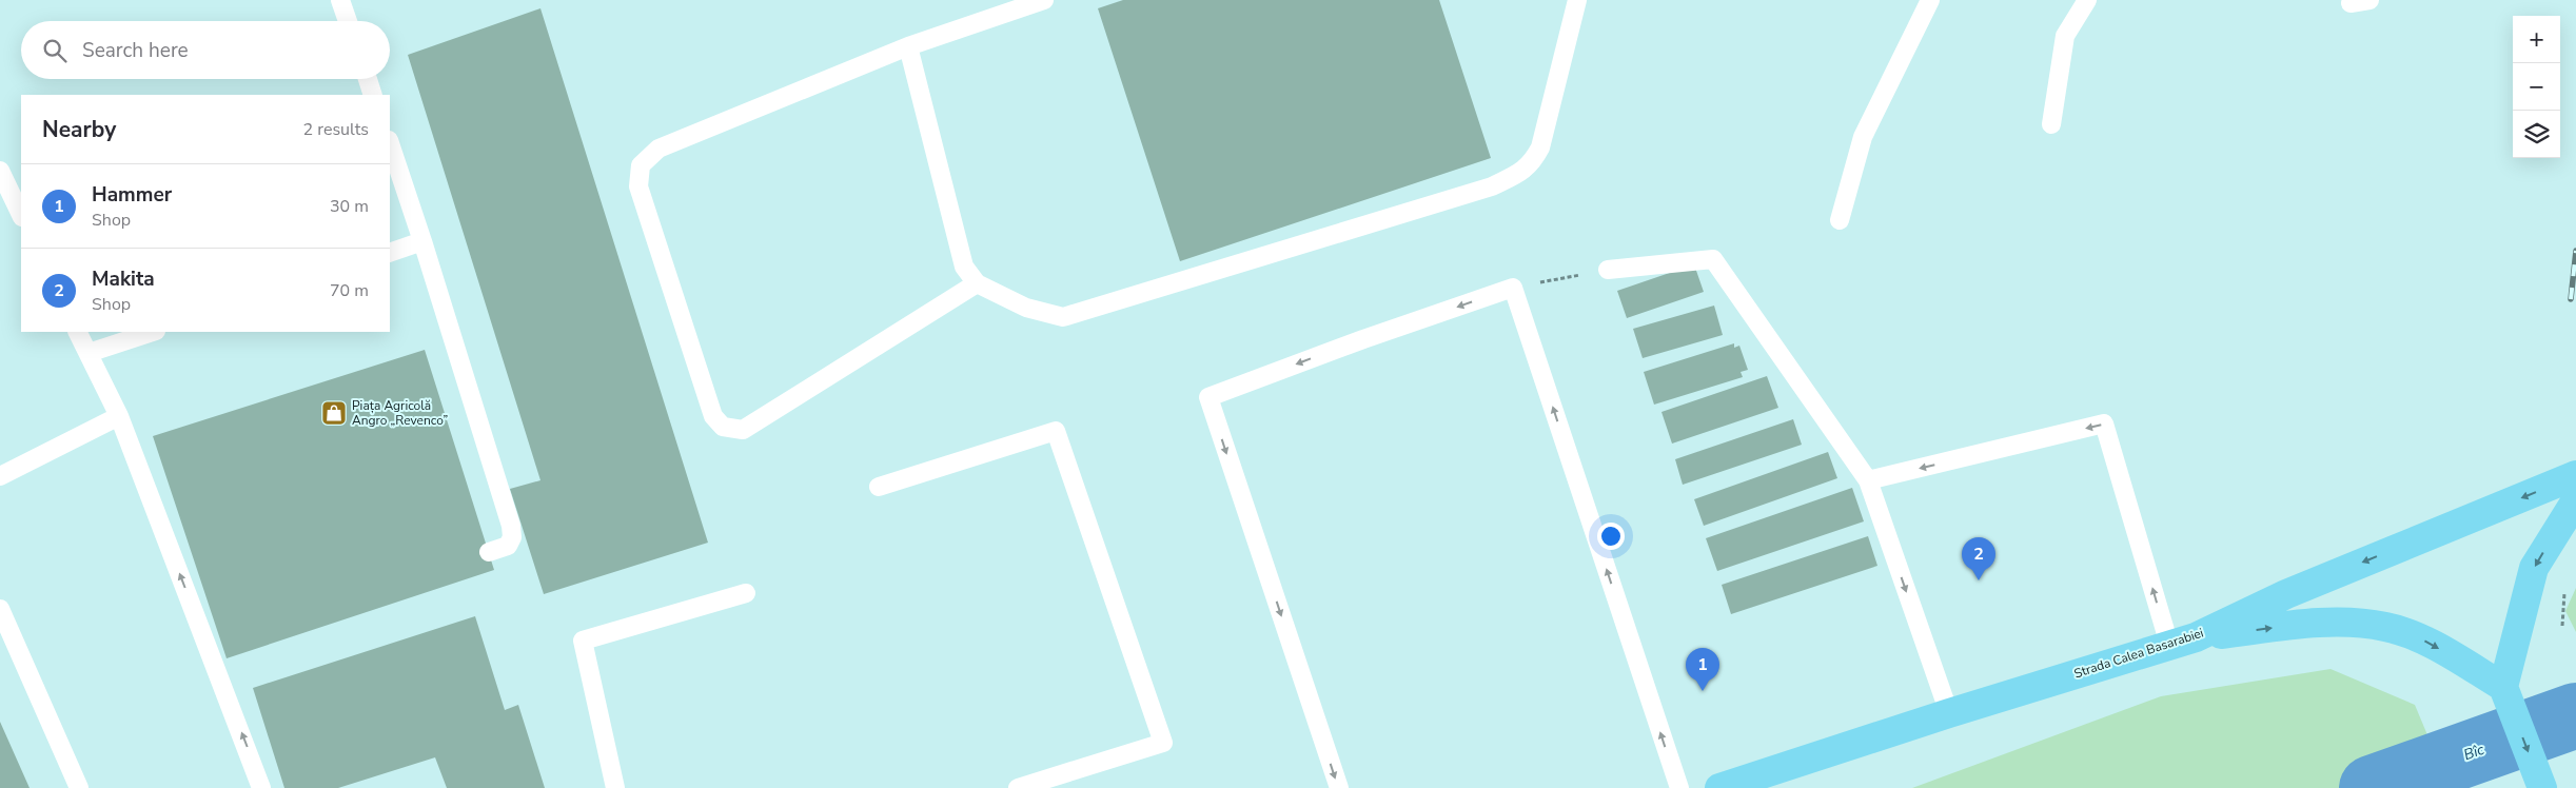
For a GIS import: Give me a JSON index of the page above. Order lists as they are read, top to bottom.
{
  "streets": {
    "main road": ["Strada Calea Basarabiei"]
  },
  "one_way": ["Strada Calea Basarabiei"],
  "water": ["Bîc"],
  "places": {
    "shop": ["Piața Agricolă Angro „Revenco”"]
  },
  "page": {
    "map_buttons": ["+", "−"],
    "search": "Search here",
    "heading": ["Nearby", "2 results"],
    "list": [
      {
        "mark": "1",
        "name": "Hammer",
        "note": "Shop",
        "value": "30 m"
      },
      {
        "mark": "2",
        "name": "Makita",
        "note": "Shop",
        "value": "70 m"
      }
    ],
    "pins": ["2", "1"]
  }
}
